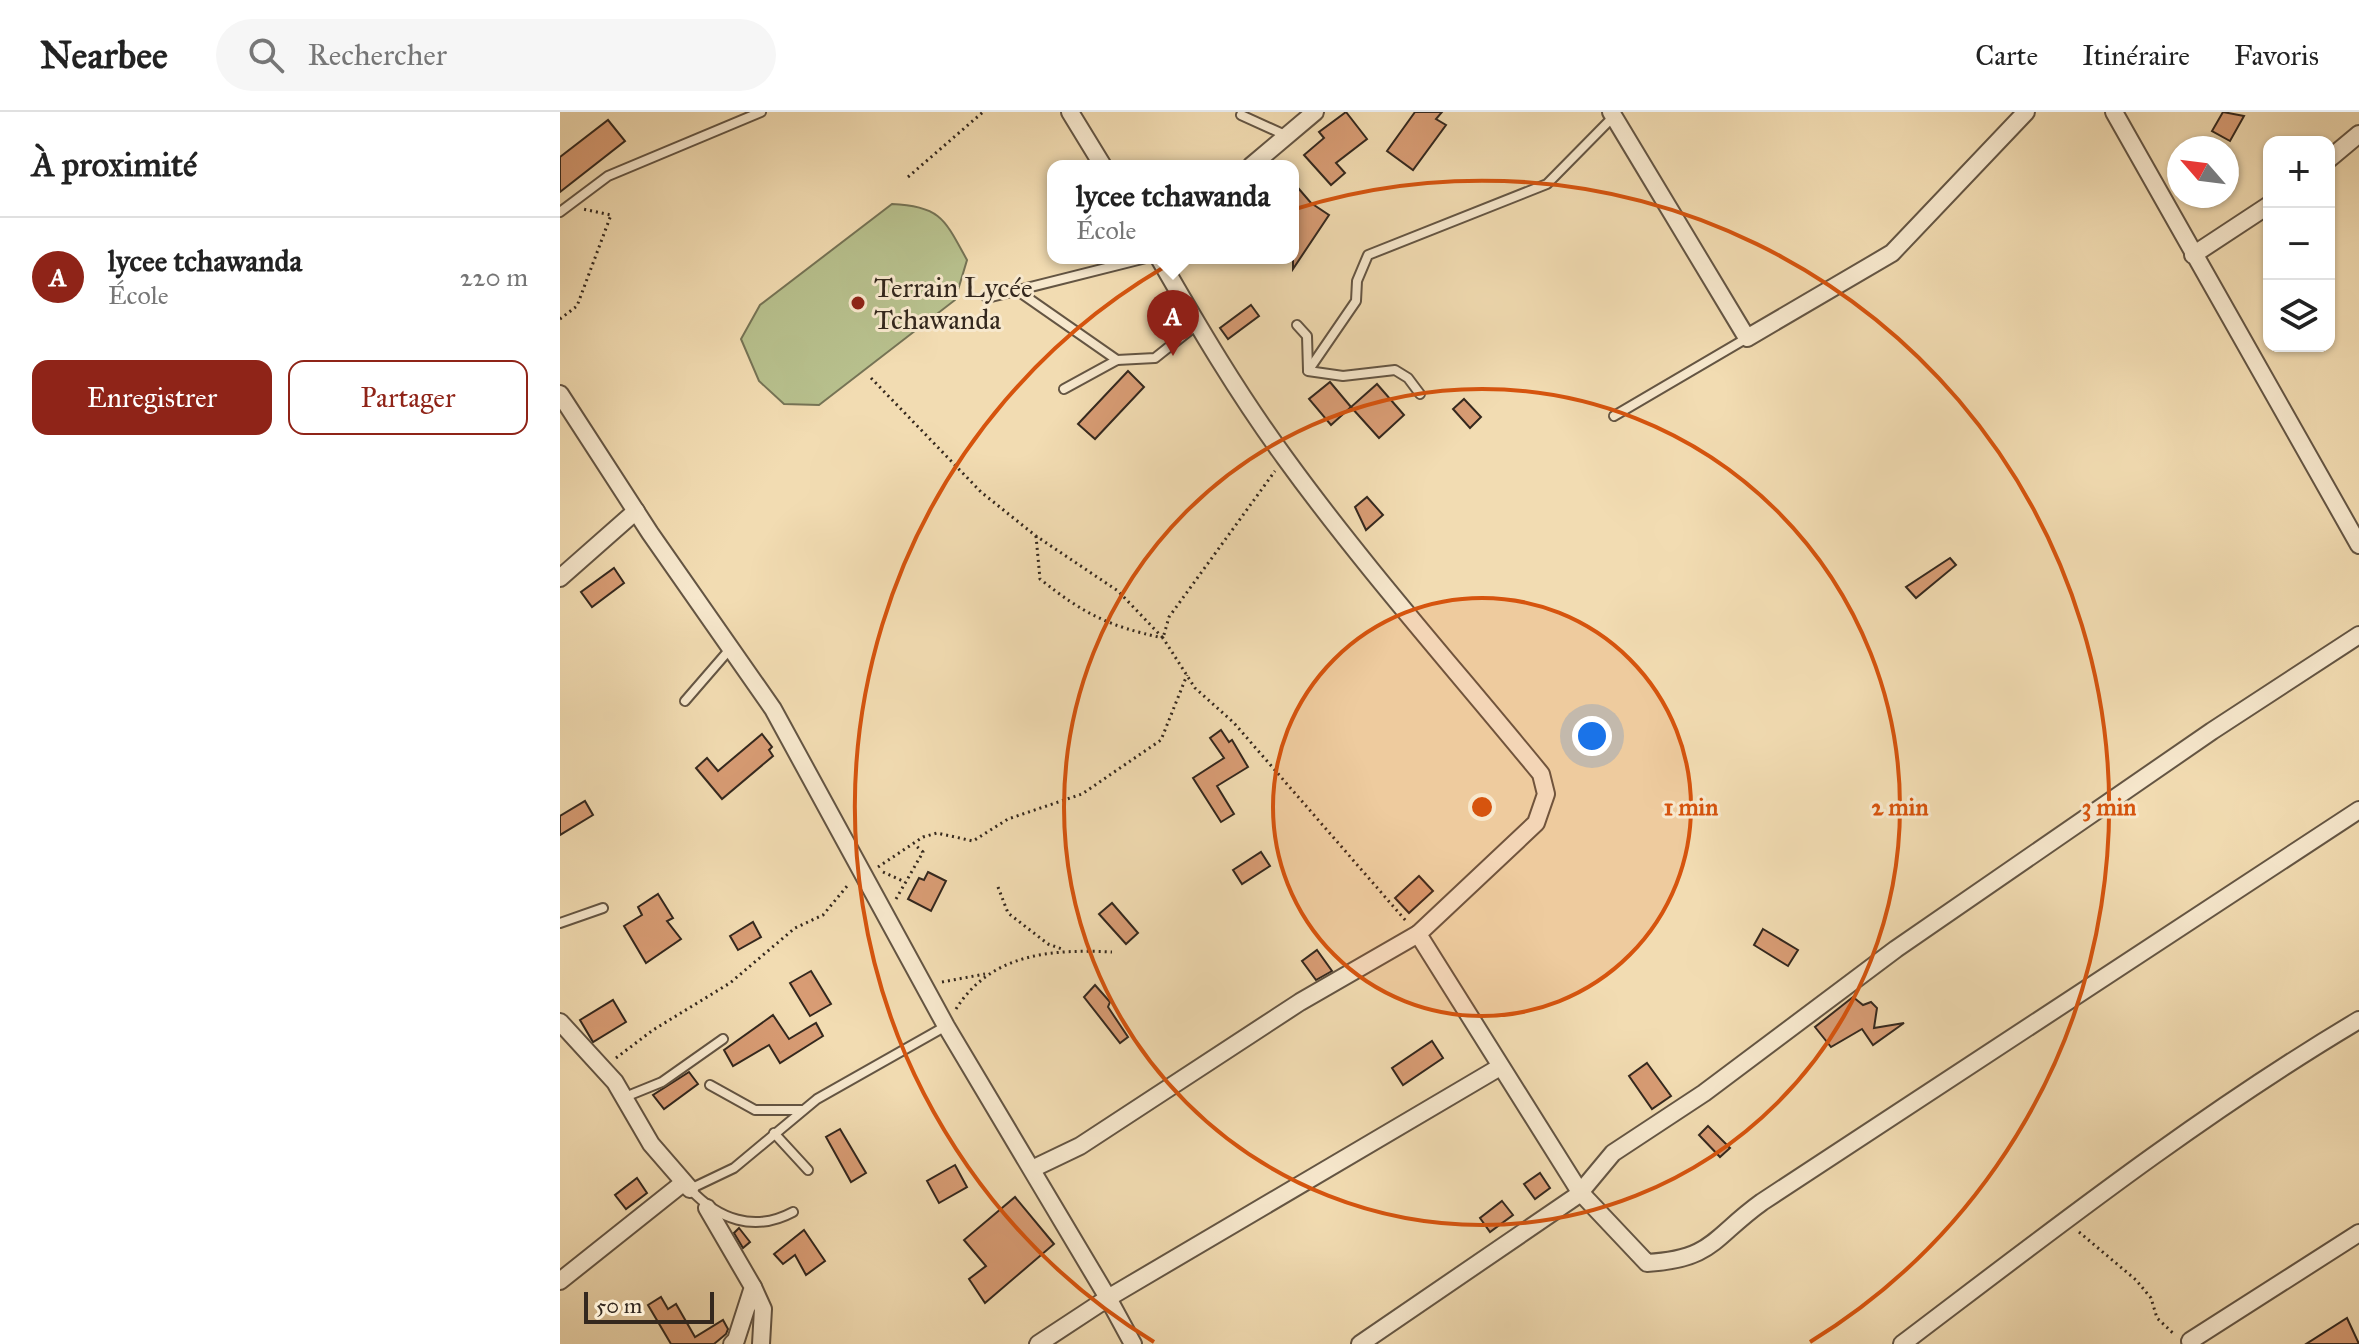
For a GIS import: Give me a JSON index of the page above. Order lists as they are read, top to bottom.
{
  "places": ["Terrain Lycée Tchawanda"],
  "scale_bar": "50 m",
  "north": "top left",
  "page": {
    "header": "Nearbee",
    "search": "Rechercher",
    "nav": ["Carte", "Itinéraire", "Favoris"],
    "heading": "À proximité",
    "map_buttons": ["+", "−"],
    "popup": ["lycee tchawanda", "École"],
    "list": [
      {
        "mark": "A",
        "name": "lycee tchawanda",
        "note": "École",
        "value": "220 m"
      }
    ],
    "pins": "A",
    "buttons": ["Enregistrer", "Partager"],
    "scale": "50 m"
  },
  "rings": ["1 min", "2 min", "3 min"]
}
